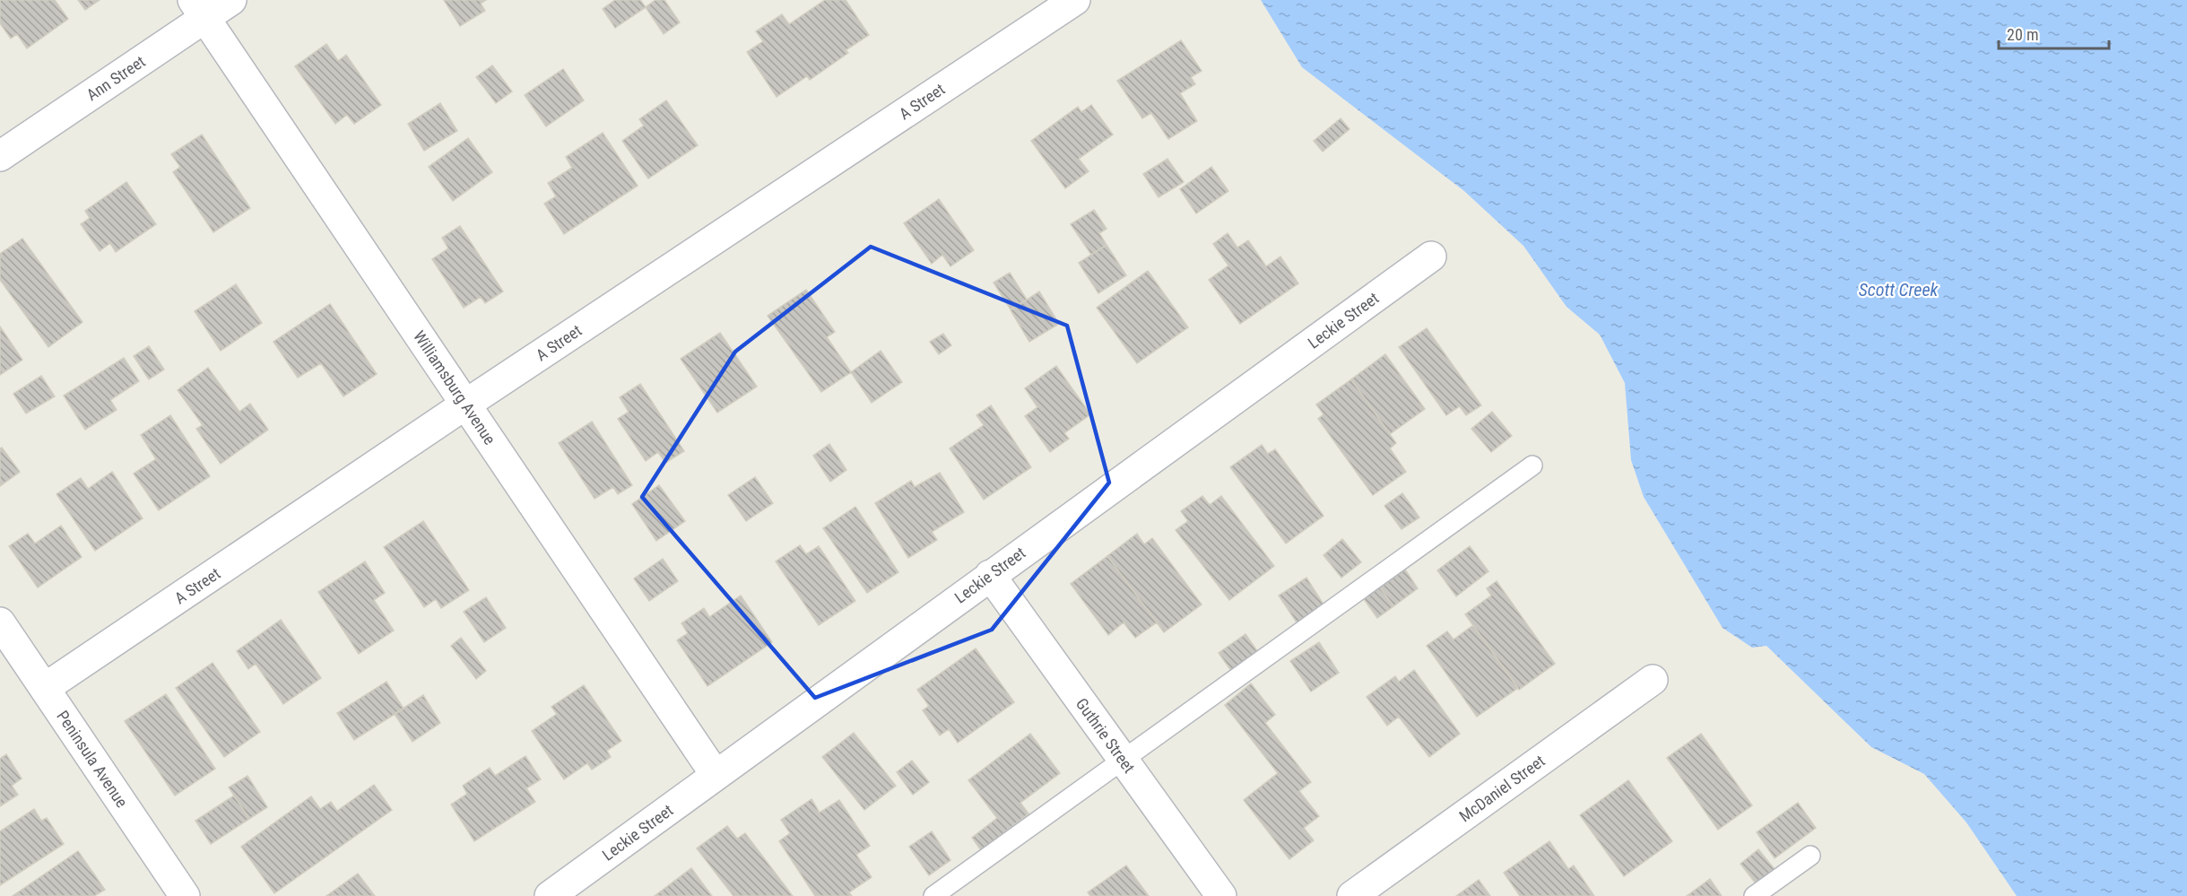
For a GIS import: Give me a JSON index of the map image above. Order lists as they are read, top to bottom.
{
  "streets": {
    "street": [
      "Ann Street",
      "A Street",
      "Leckie Street",
      "Williamsburg Avenue",
      "Guthrie Street",
      "Peninsula Avenue",
      "McDaniel Street"
    ]
  },
  "crossings": [
    ["Ann Street", "Williamsburg Avenue"],
    ["A Street", "Williamsburg Avenue"],
    ["A Street", "Peninsula Avenue"],
    ["Leckie Street", "Williamsburg Avenue"],
    ["Leckie Street", "Guthrie Street"]
  ],
  "water": ["Scott Creek"],
  "scale_bar": "20 m"
}
